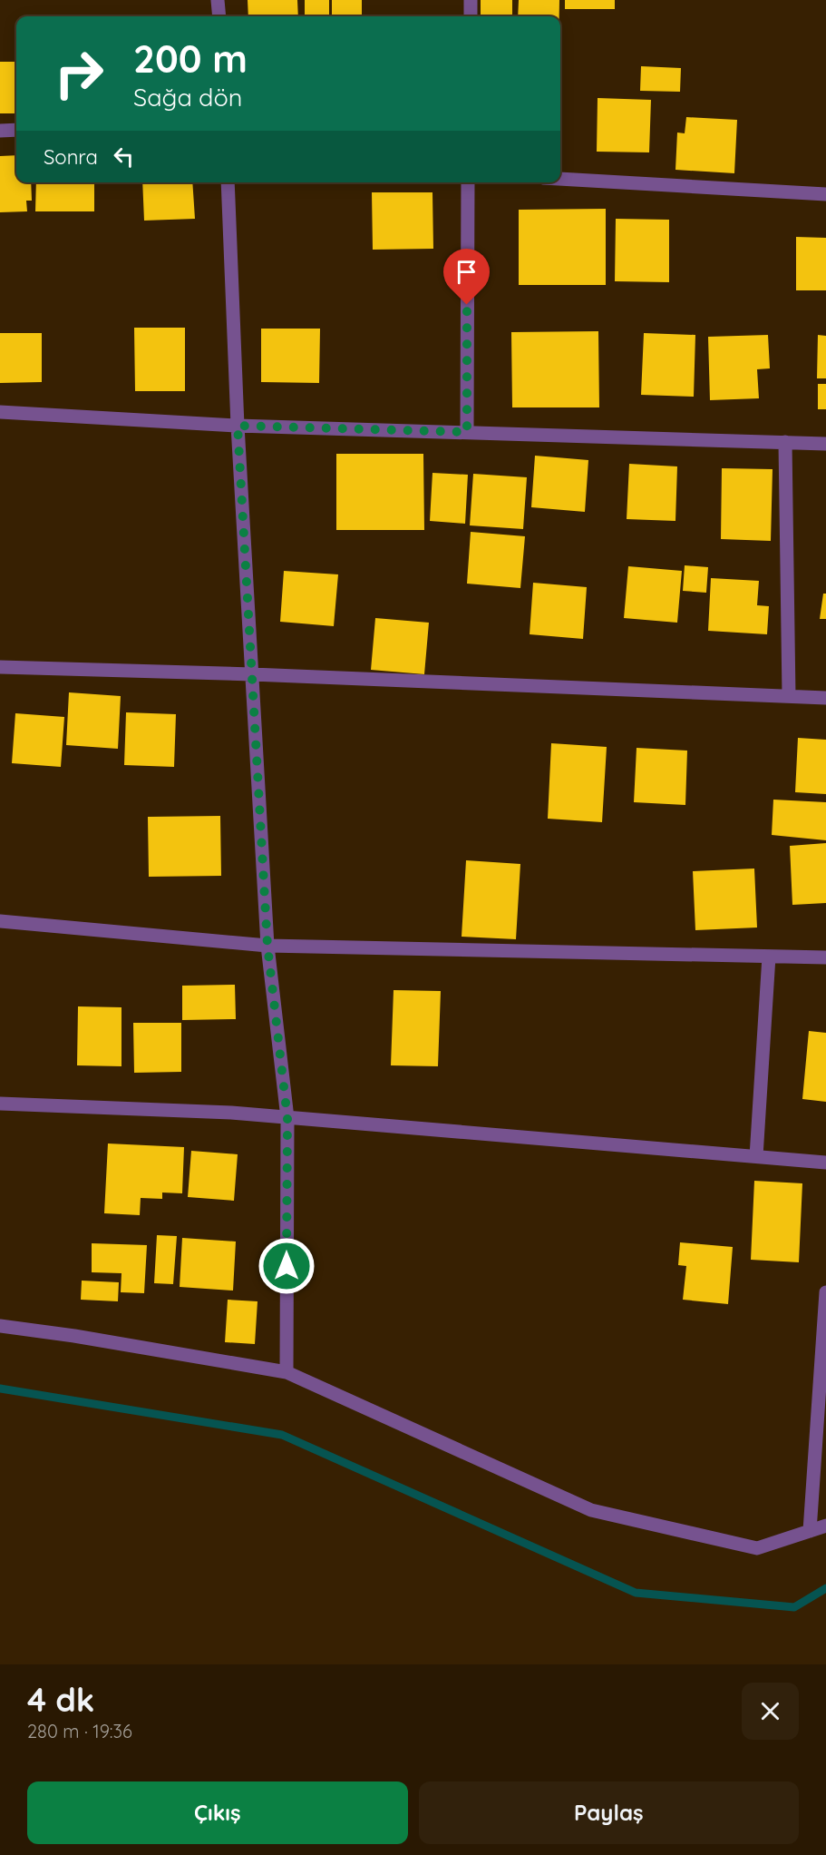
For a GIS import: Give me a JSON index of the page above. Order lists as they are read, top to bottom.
{
  "page": {
    "turn": ["200 m", "Sağa dön"],
    "then": "Sonra",
    "heading": ["4 dk", "280 m · 19:36"],
    "buttons": ["Çıkış", "Paylaş"]
  }
}
